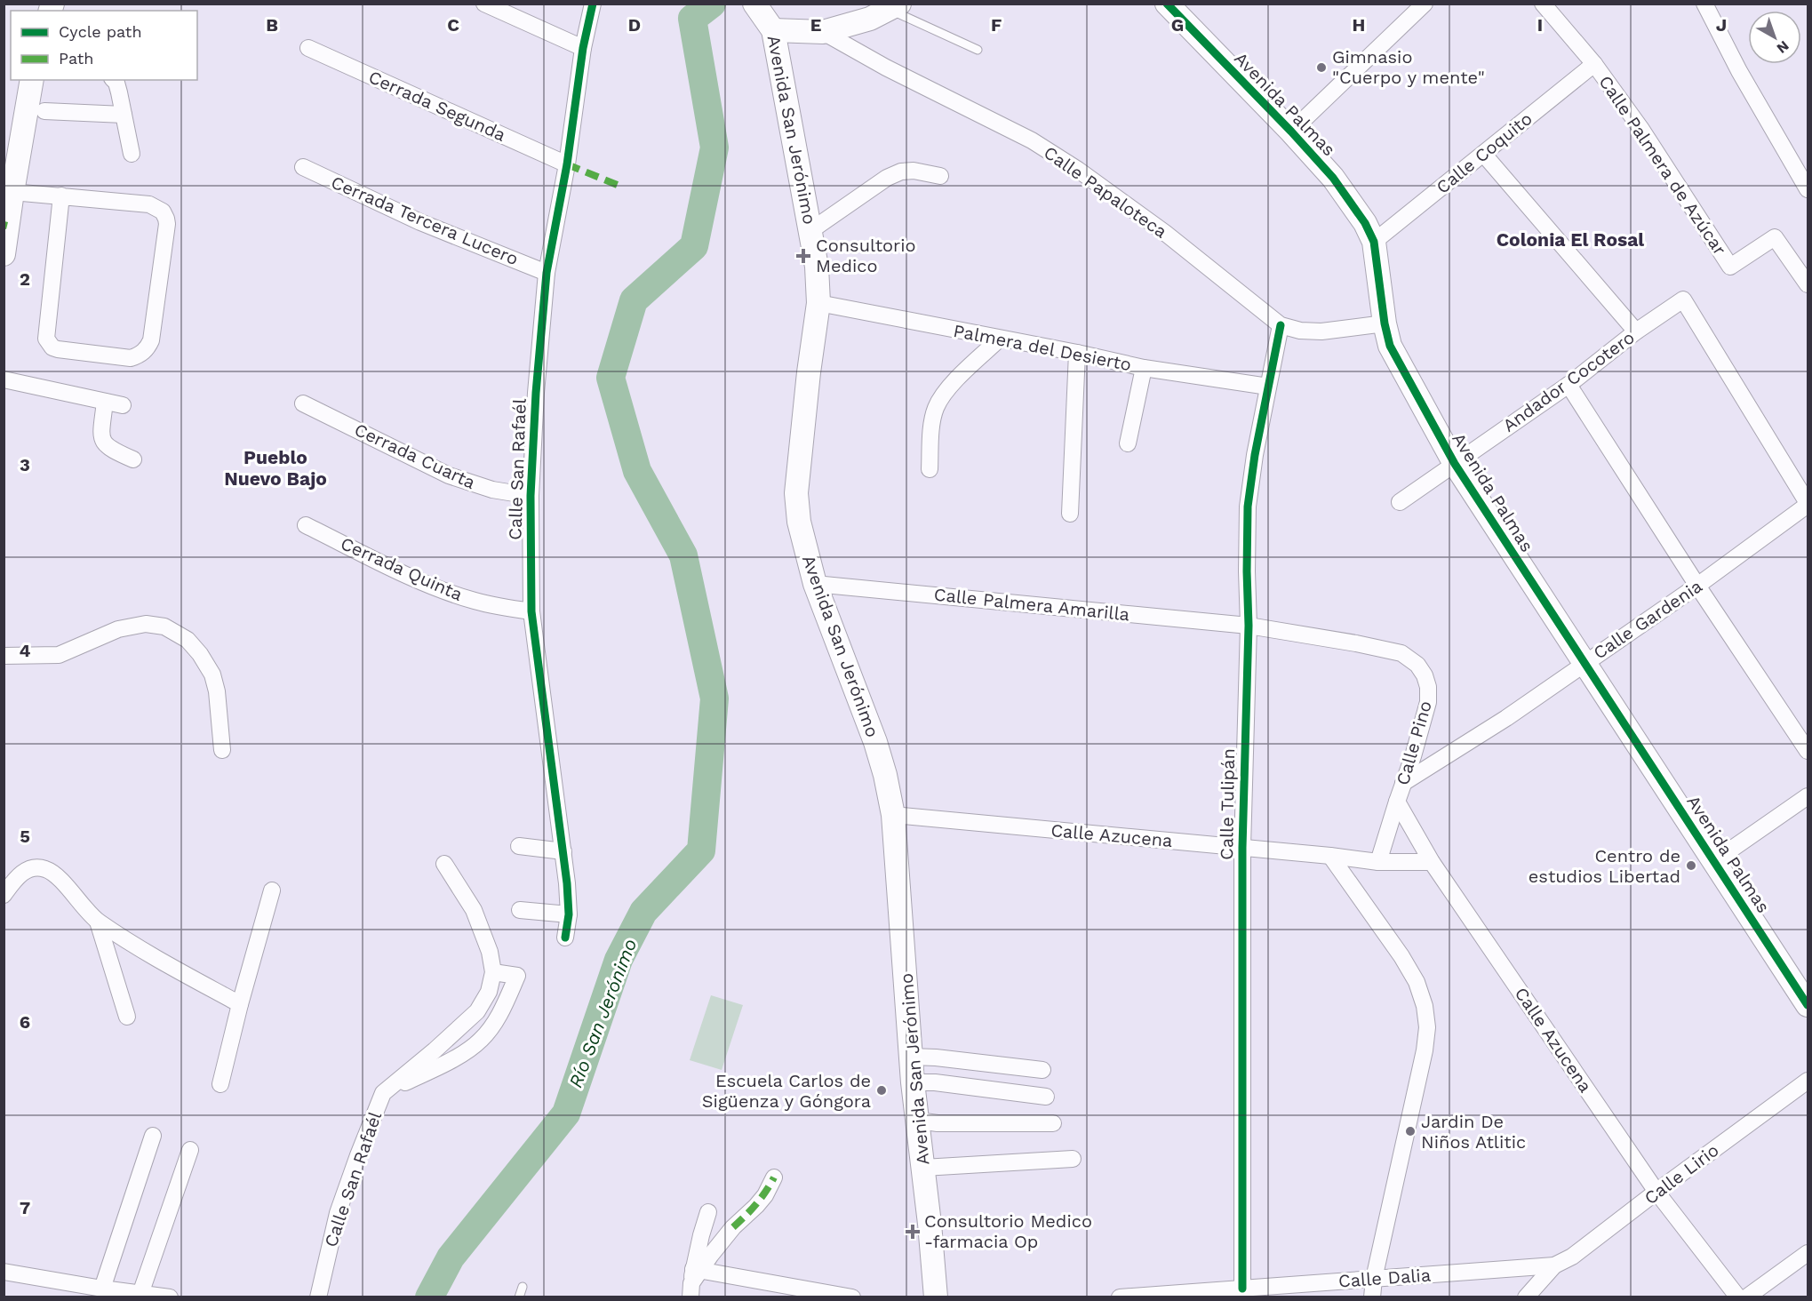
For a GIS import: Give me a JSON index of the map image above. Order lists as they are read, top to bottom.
{
  "streets": {
    "street": [
      "Avenida Palmas",
      "Cerrada Segunda",
      "Avenida San Jerónimo",
      "Calle Coquito",
      "Calle Palmera de Azúcar",
      "Calle Papaloteca",
      "Cerrada Tercera Lucero",
      "Palmera del Desierto",
      "Andador Cocotero",
      "Cerrada Cuarta",
      "Calle San Rafaél",
      "Cerrada Quinta",
      "Calle Palmera Amarilla",
      "Calle Gardenia",
      "Calle Pino",
      "Calle Tulipán",
      "Calle Azucena",
      "Calle Lirio",
      "Calle Dalia"
    ]
  },
  "crossings": [
    ["Avenida Palmas", "Calle Coquito"],
    ["Avenida Palmas", "Calle Papaloteca"],
    ["Avenida Palmas", "Andador Cocotero"],
    ["Avenida Palmas", "Calle Gardenia"],
    ["Cerrada Segunda", "Calle San Rafaél"],
    ["Avenida San Jerónimo", "Palmera del Desierto"],
    ["Avenida San Jerónimo", "Calle Palmera Amarilla"],
    ["Avenida San Jerónimo", "Calle Azucena"],
    ["Calle Coquito", "Calle Palmera de Azúcar"],
    ["Calle Papaloteca", "Calle Tulipán"],
    ["Cerrada Tercera Lucero", "Calle San Rafaél"],
    ["Palmera del Desierto", "Calle Tulipán"],
    ["Andador Cocotero", "Calle Gardenia"],
    ["Cerrada Cuarta", "Calle San Rafaél"],
    ["Calle San Rafaél", "Cerrada Quinta"],
    ["Calle Palmera Amarilla", "Calle Pino"],
    ["Calle Palmera Amarilla", "Calle Tulipán"],
    ["Calle Gardenia", "Calle Pino"],
    ["Calle Pino", "Calle Tulipán"],
    ["Calle Pino", "Calle Azucena"],
    ["Calle Tulipán", "Calle Azucena"],
    ["Calle Tulipán", "Calle Dalia"],
    ["Calle Azucena", "Calle Lirio"],
    ["Calle Lirio", "Calle Dalia"]
  ],
  "districts": ["Colonia El Rosal", "Pueblo Nuevo Bajo"],
  "water": ["Río San Jerónimo"],
  "places": {
    "other": [
      "Gimnasio \"Cuerpo y mente\"",
      "Centro de estudios Libertad",
      "Escuela Carlos de Sigüenza y Góngora",
      "Jardin De Niños Atlitic"
    ],
    "health": ["Consultorio Medico", "Consultorio Medico -farmacia Op"]
  },
  "legend": ["Cycle path", "Path"],
  "north": "bottom right",
  "grid": {
    "columns": [
      "B",
      "C",
      "D",
      "E",
      "F",
      "G",
      "H",
      "I",
      "J"
    ],
    "rows": [
      "2",
      "3",
      "4",
      "5",
      "6",
      "7"
    ]
  }
}
